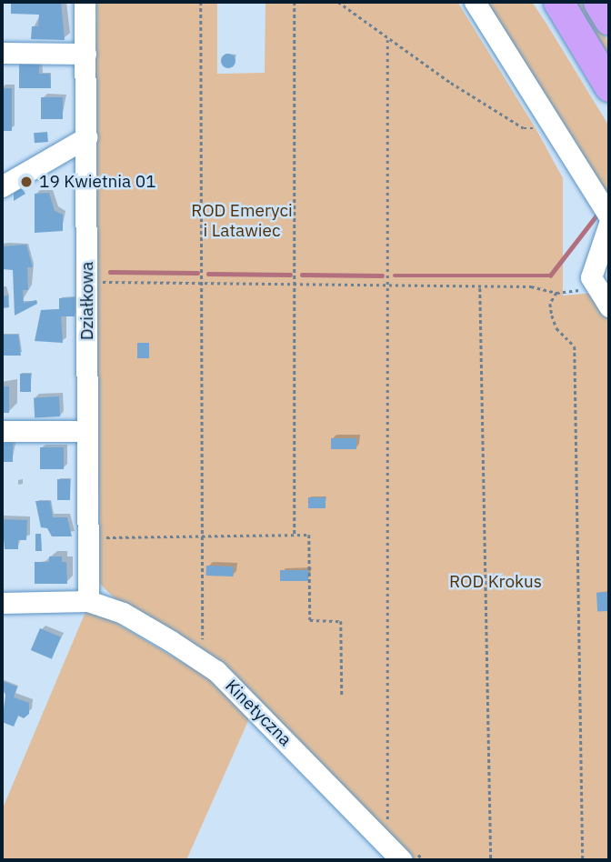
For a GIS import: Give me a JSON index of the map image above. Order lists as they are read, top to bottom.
{
  "streets": {
    "street": ["Działkowa", "Kinetyczna"]
  },
  "crossings": [
    ["Działkowa", "Kinetyczna"]
  ],
  "parks": ["ROD Emeryci i Latawiec", "ROD Krokus"],
  "places": ["19 Kwietnia 01"]
}
